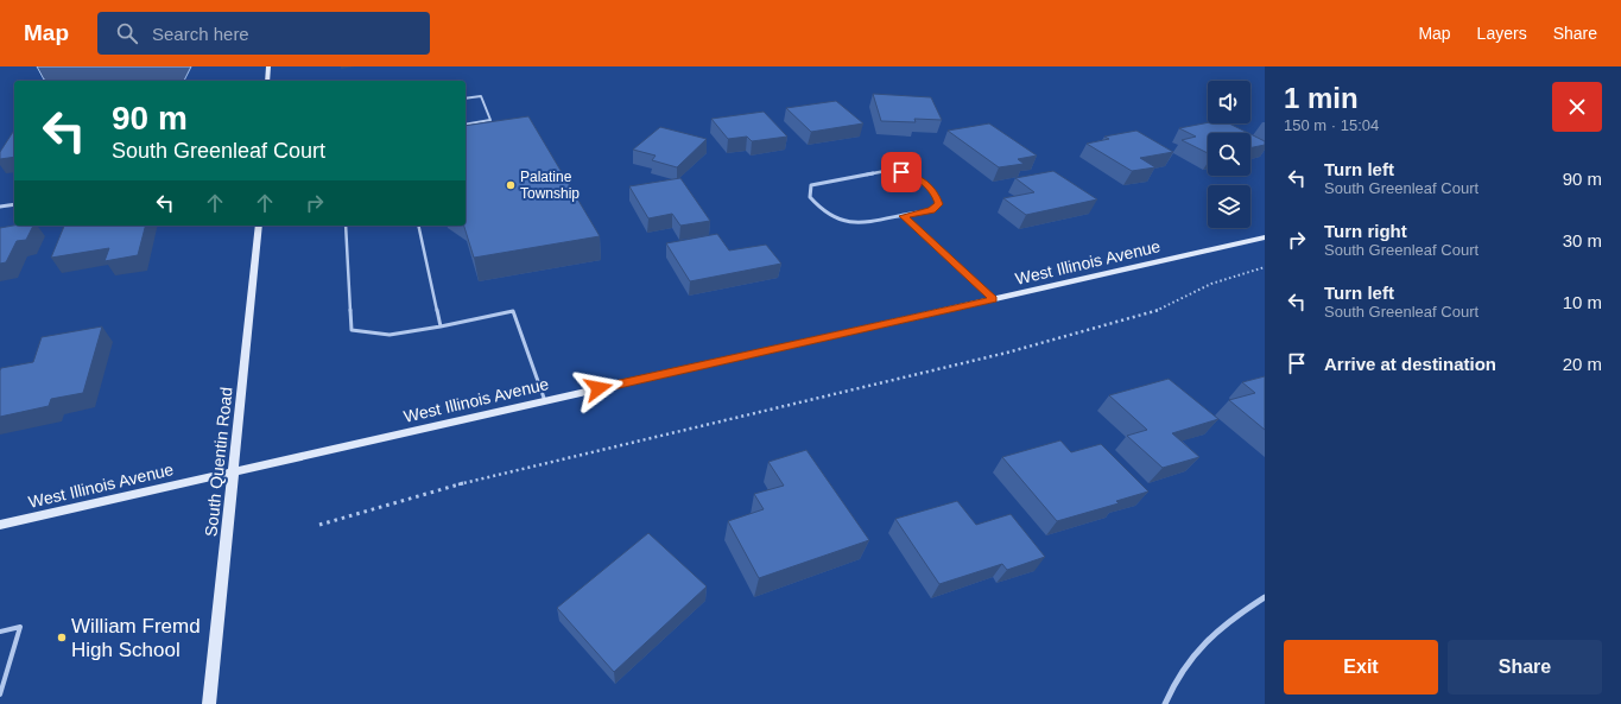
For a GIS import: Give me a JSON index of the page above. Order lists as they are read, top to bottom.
{
  "streets": {
    "main road": ["West Illinois Avenue", "South Quentin Road"]
  },
  "crossings": [
    ["West Illinois Avenue", "South Quentin Road"]
  ],
  "places": ["Palatine Township", "William Fremd High School"],
  "page": {
    "header": "Map",
    "search": "Search here",
    "nav": ["Map", "Layers", "Share"],
    "heading": ["1 min", "150 m · 15:04"],
    "turn": ["90 m", "South Greenleaf Court"],
    "list": [
      {
        "name": "Turn left",
        "note": "South Greenleaf Court",
        "value": "90 m"
      },
      {
        "name": "Turn right",
        "note": "South Greenleaf Court",
        "value": "30 m"
      },
      {
        "name": "Turn left",
        "note": "South Greenleaf Court",
        "value": "10 m"
      },
      {
        "name": "Arrive at destination",
        "value": "20 m"
      }
    ],
    "buttons": ["Exit", "Share"]
  }
}
